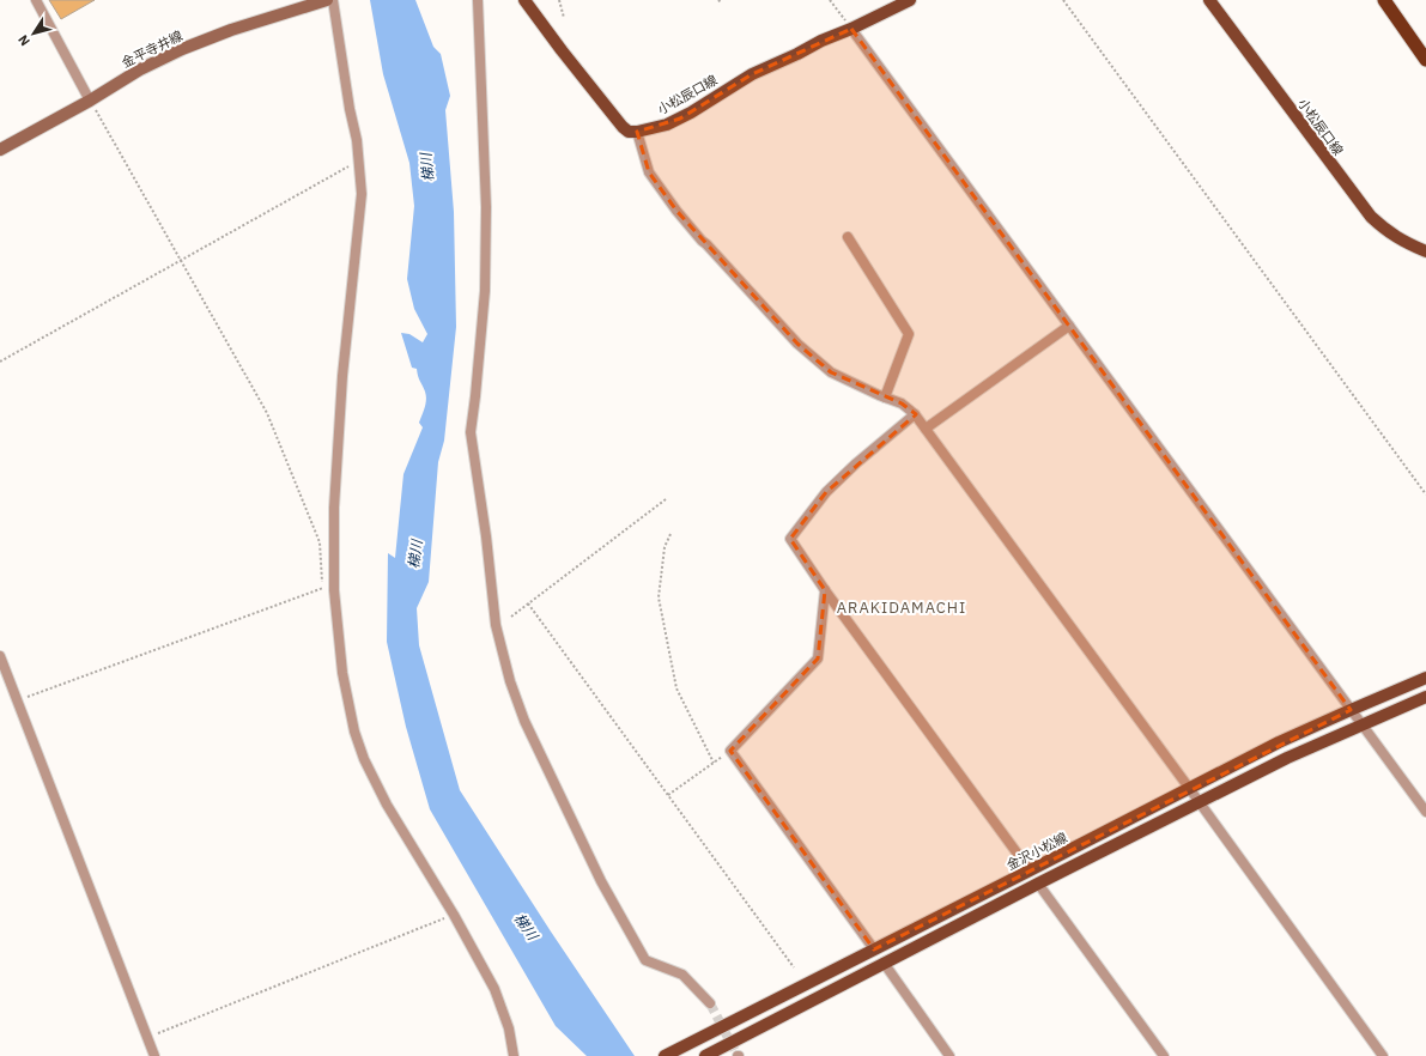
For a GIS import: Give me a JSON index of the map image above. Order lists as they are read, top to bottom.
{
  "streets": {
    "main road": ["金平寺井線", "小松辰口線", "金沢小松線"]
  },
  "districts": ["ARAKIDAMACHI"],
  "water": ["梯川"],
  "north": "bottom left"
}
